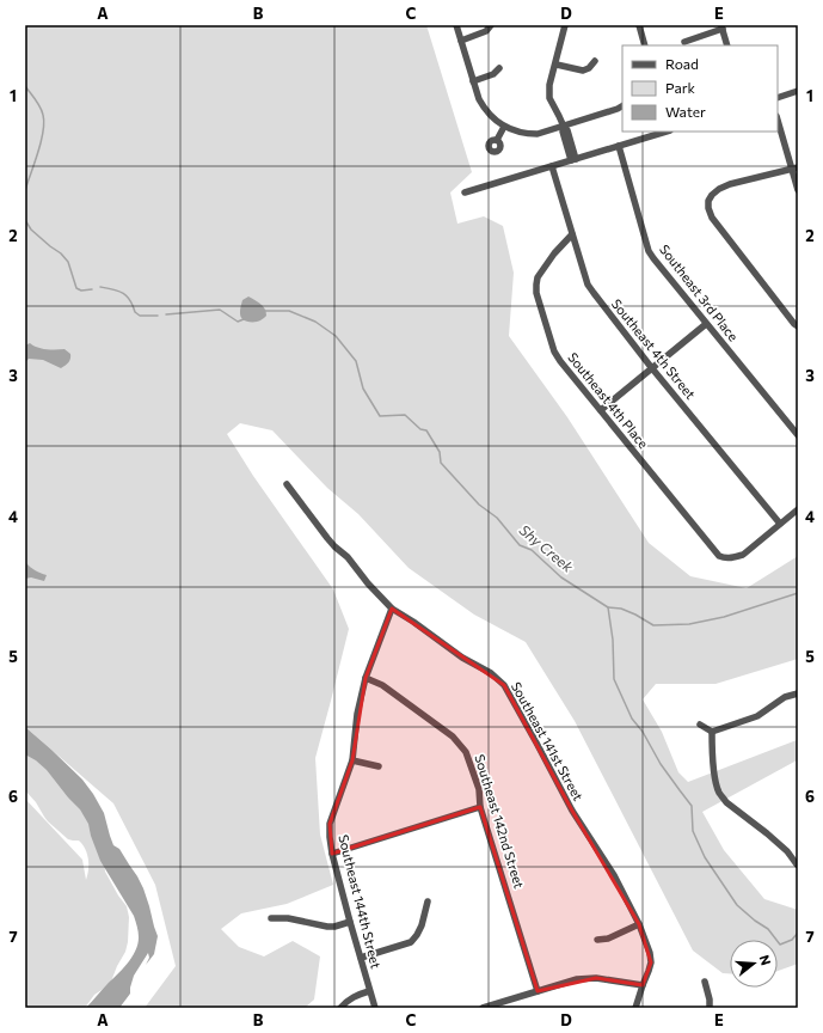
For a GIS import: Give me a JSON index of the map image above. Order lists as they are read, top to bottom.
{
  "streets": {
    "street": [
      "Southeast 3rd Place",
      "Southeast 4th Street",
      "Southeast 4th Place",
      "Southeast 141st Street",
      "Southeast 142nd Street",
      "Southeast 144th Street"
    ]
  },
  "crossings": [
    ["Southeast 4th Street", "Southeast 4th Place"],
    ["Southeast 141st Street", "Southeast 144th Street"],
    ["Southeast 142nd Street", "Southeast 144th Street"]
  ],
  "water": ["Shy Creek"],
  "legend": ["Road", "Park", "Water"],
  "north": "right",
  "grid": {
    "columns": [
      "A",
      "B",
      "C",
      "D",
      "E"
    ],
    "rows": [
      "1",
      "2",
      "3",
      "4",
      "5",
      "6",
      "7"
    ]
  }
}
